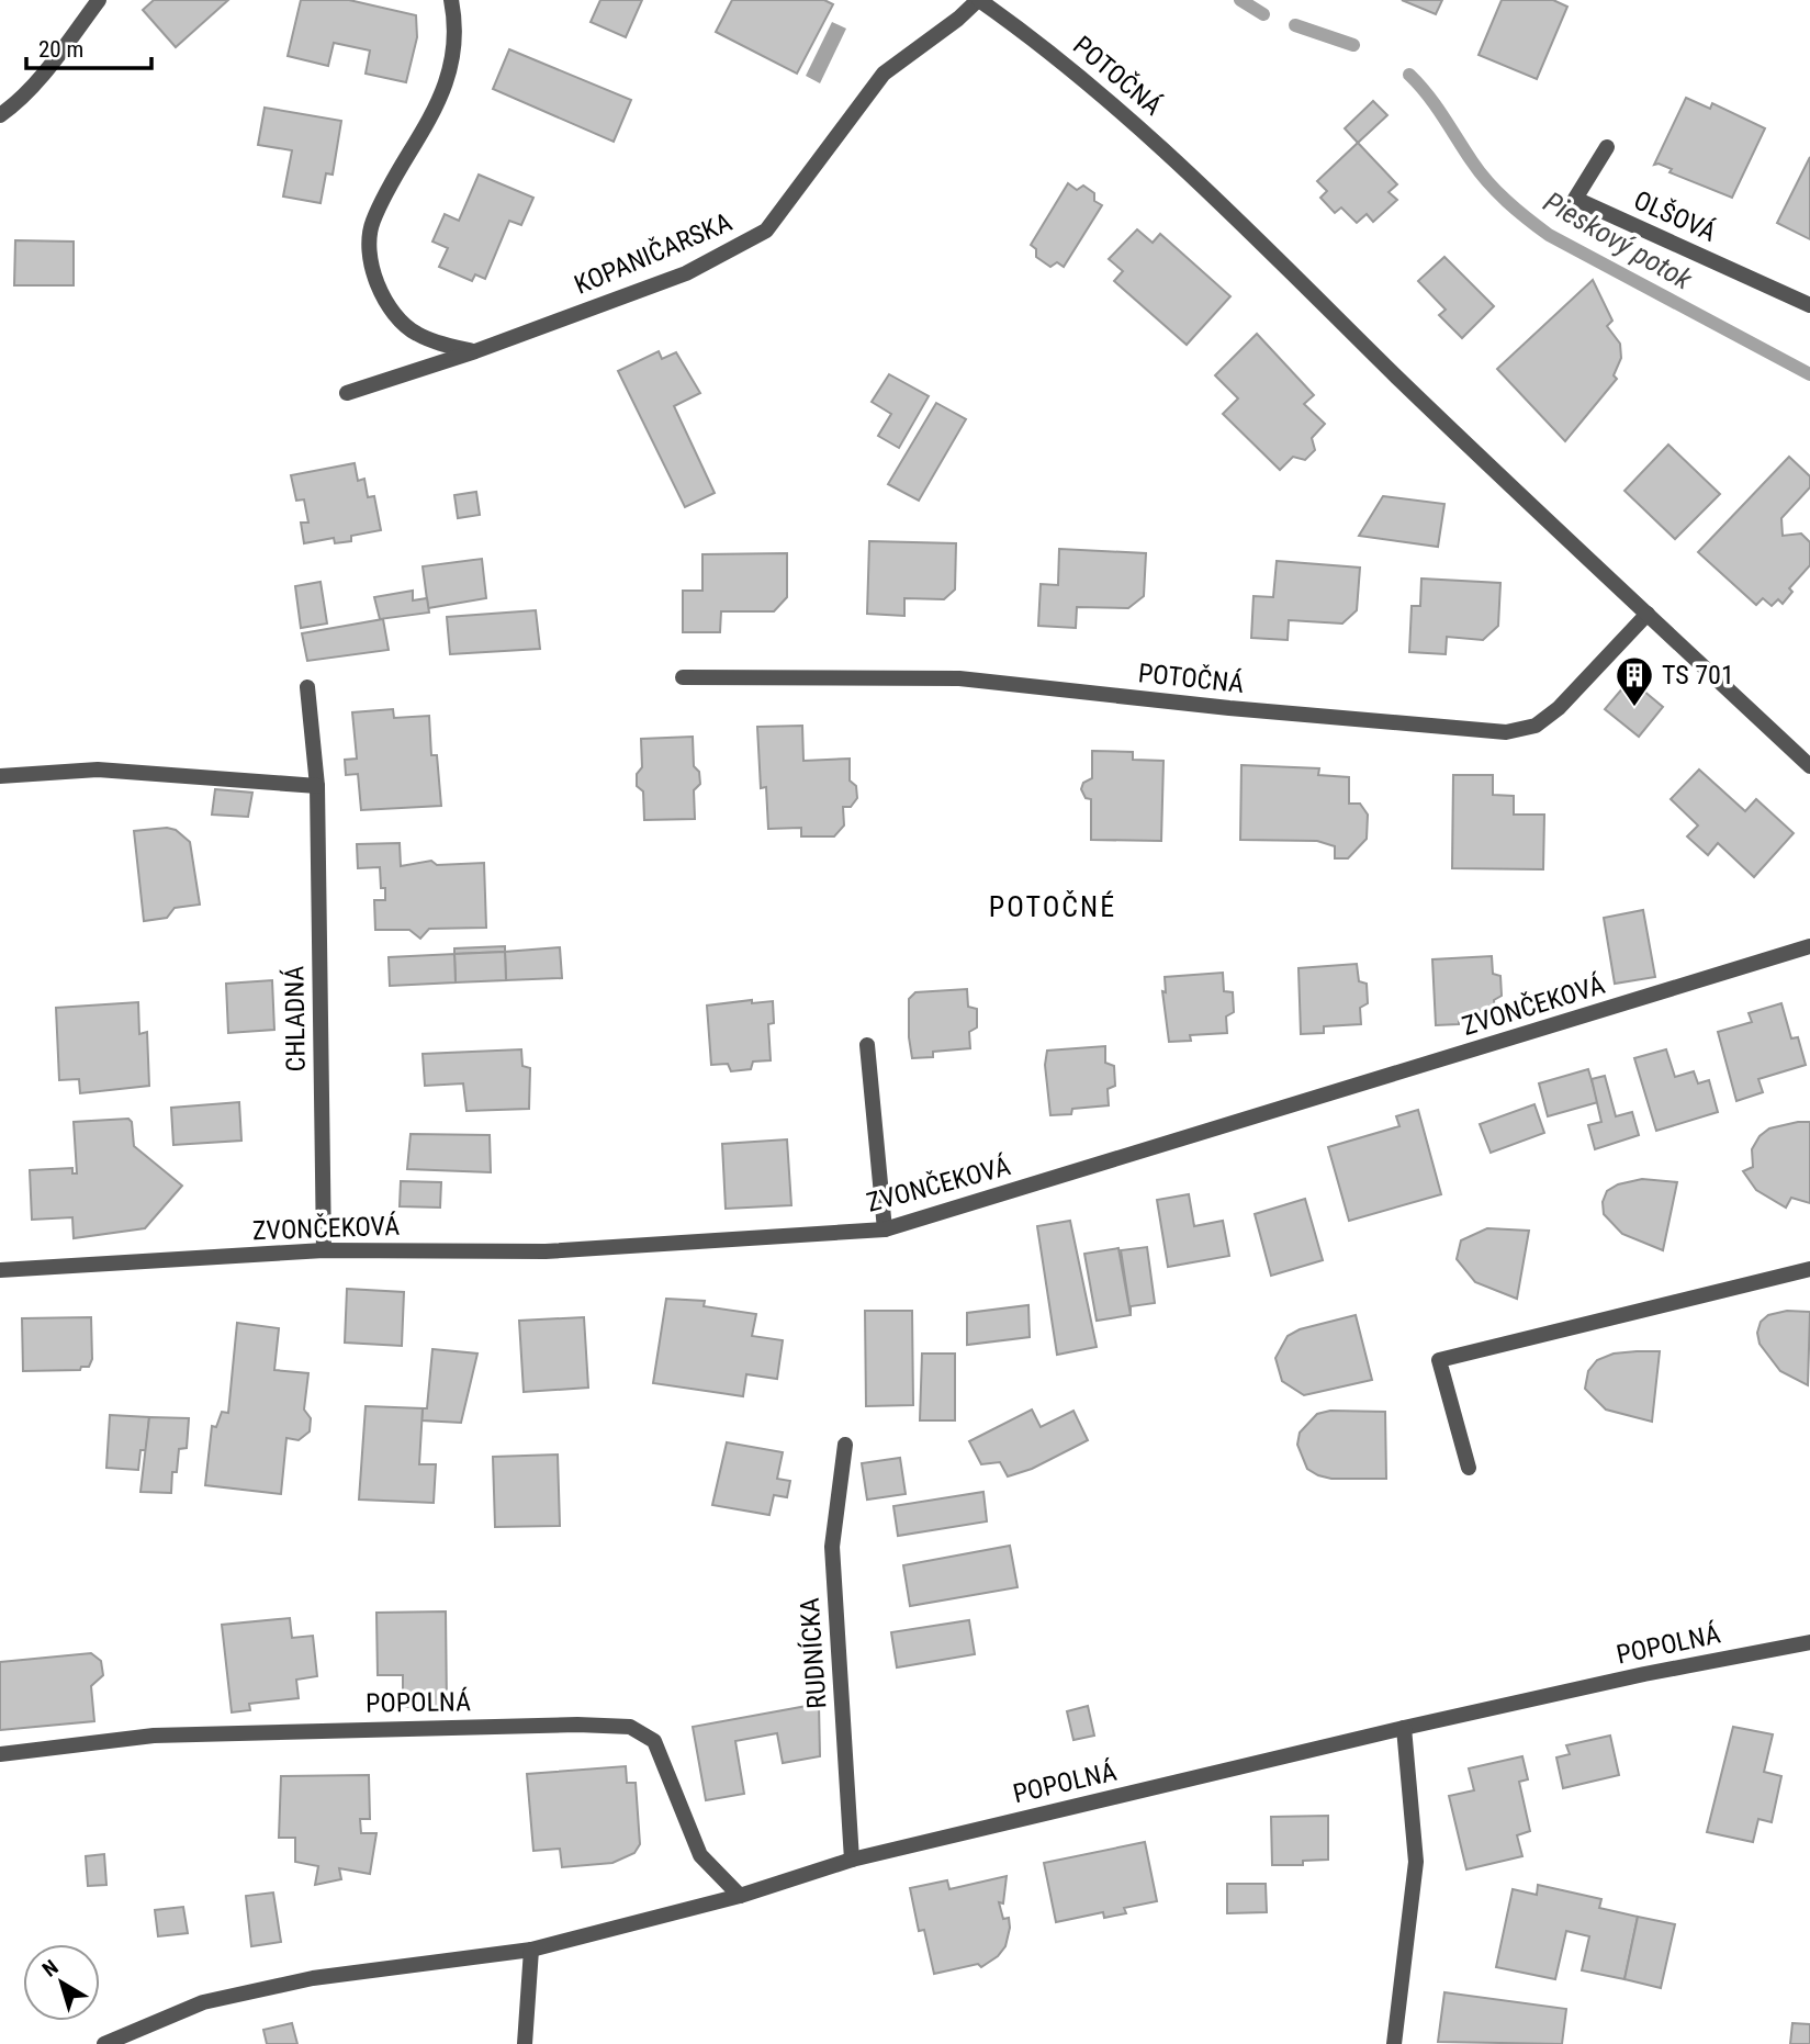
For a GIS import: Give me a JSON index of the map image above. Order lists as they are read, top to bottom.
{
  "streets": {
    "street": [
      "POTOČNÁ",
      "OLŠOVÁ",
      "KOPANIČARSKA",
      "ZVONČEKOVÁ",
      "CHLADNÁ",
      "POPOLNÁ",
      "RUDNÍCKA"
    ]
  },
  "crossings": [
    ["POTOČNÁ", "KOPANIČARSKA"],
    ["ZVONČEKOVÁ", "CHLADNÁ"],
    ["POPOLNÁ", "RUDNÍCKA"]
  ],
  "districts": ["POTOČNÉ"],
  "water": ["Pieskový potok"],
  "places": {
    "building": ["TS 701"]
  },
  "scale_bar": "20 m",
  "north": "top left"
}
